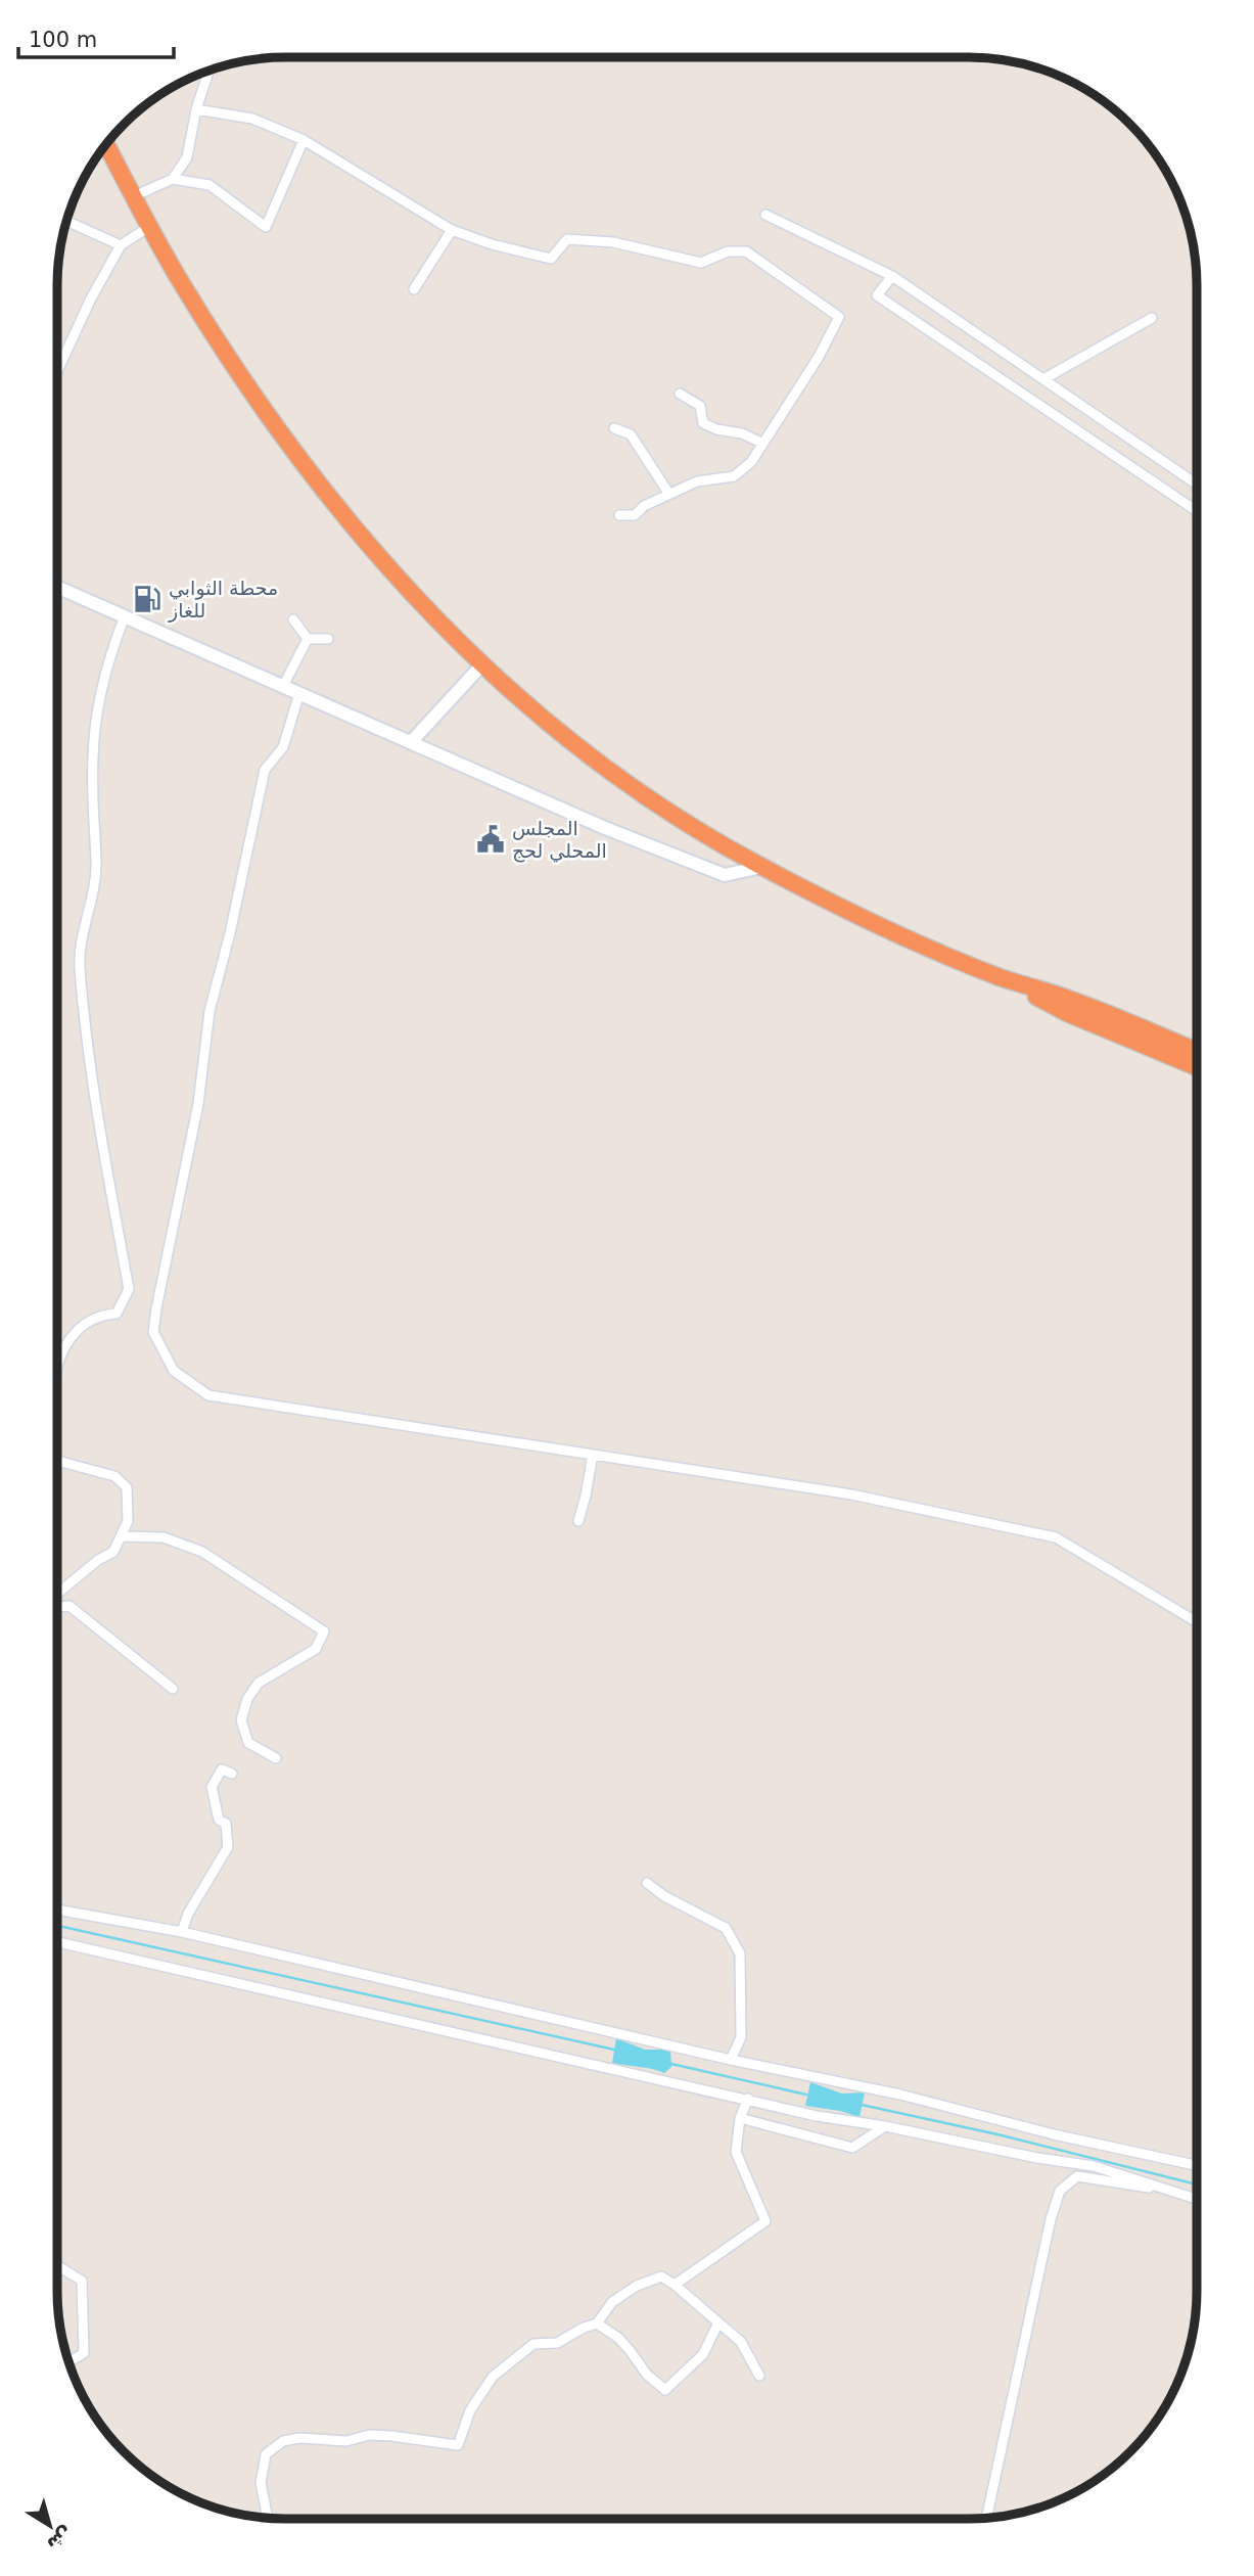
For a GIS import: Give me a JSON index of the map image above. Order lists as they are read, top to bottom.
{
  "places": {
    "fuel station": ["محطة الثوابي للغاز"],
    "public building": ["المجلس المحلي لحج"]
  },
  "scale_bar": "100 m",
  "north": "bottom right"
}
